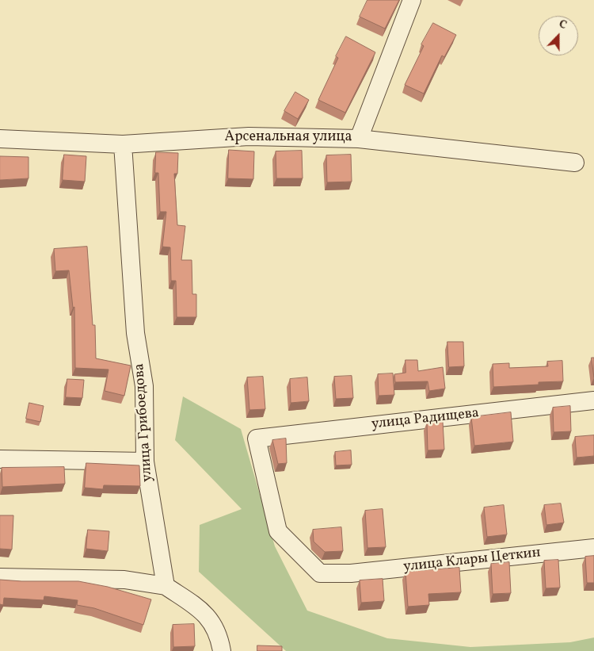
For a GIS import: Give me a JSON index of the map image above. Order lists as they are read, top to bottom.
{
  "streets": {
    "street": [
      "Арсенальная улица",
      "улица Радищева",
      "улица Грибоедова",
      "улица Клары Цеткин"
    ]
  },
  "crossings": [
    ["Арсенальная улица", "улица Грибоедова"],
    ["улица Радищева", "улица Клары Цеткин"]
  ],
  "north": "top"
}
